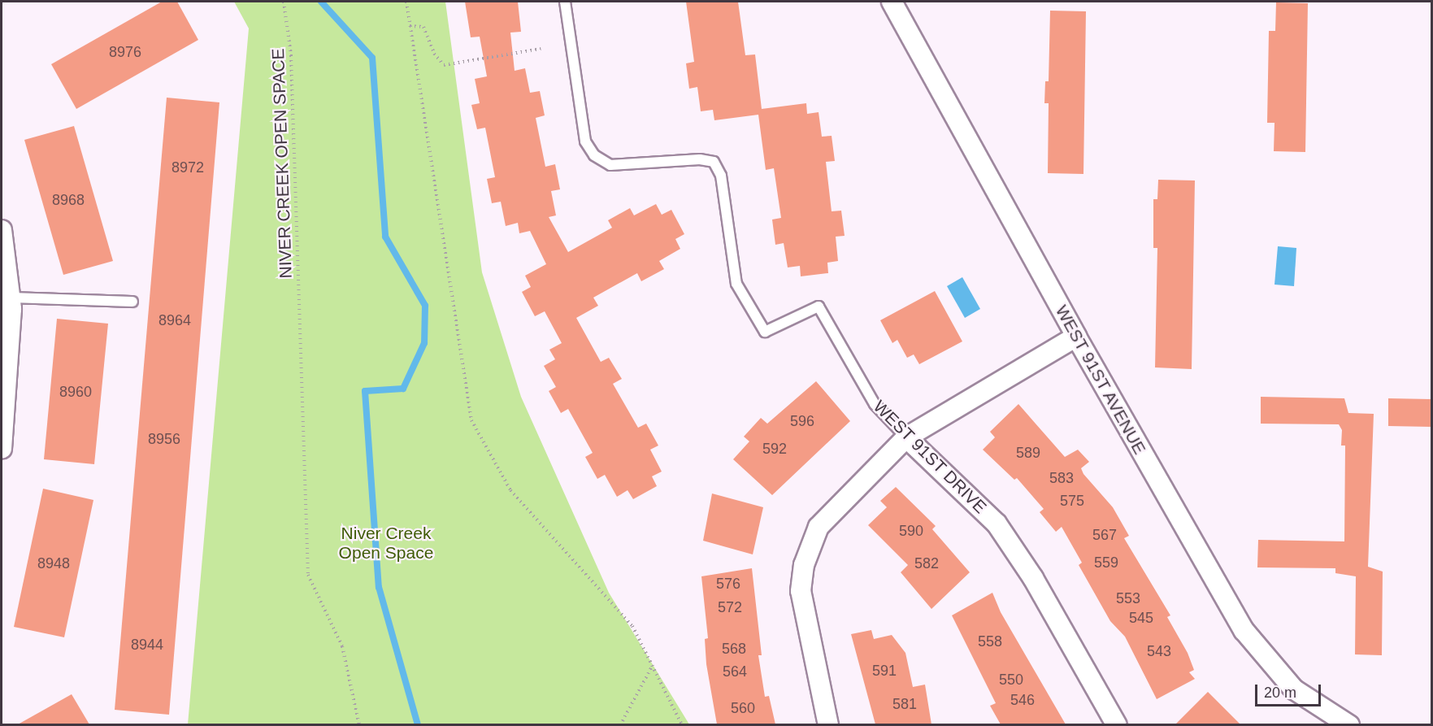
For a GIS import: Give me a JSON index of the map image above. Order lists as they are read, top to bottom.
{
  "streets": {
    "street": ["WEST 91ST AVENUE", "WEST 91ST DRIVE"],
    "path": ["NIVER CREEK OPEN SPACE"]
  },
  "parks": ["Niver Creek Open Space"],
  "house_numbers": [
    "8976",
    "8972",
    "8968",
    "8964",
    "8960",
    "596",
    "8956",
    "592",
    "589",
    "583",
    "575",
    "590",
    "567",
    "559",
    "8948",
    "582",
    "576",
    "553",
    "572",
    "545",
    "558",
    "8944",
    "568",
    "543",
    "591",
    "564",
    "550",
    "546",
    "581",
    "560"
  ],
  "scale_bar": "20 m"
}
